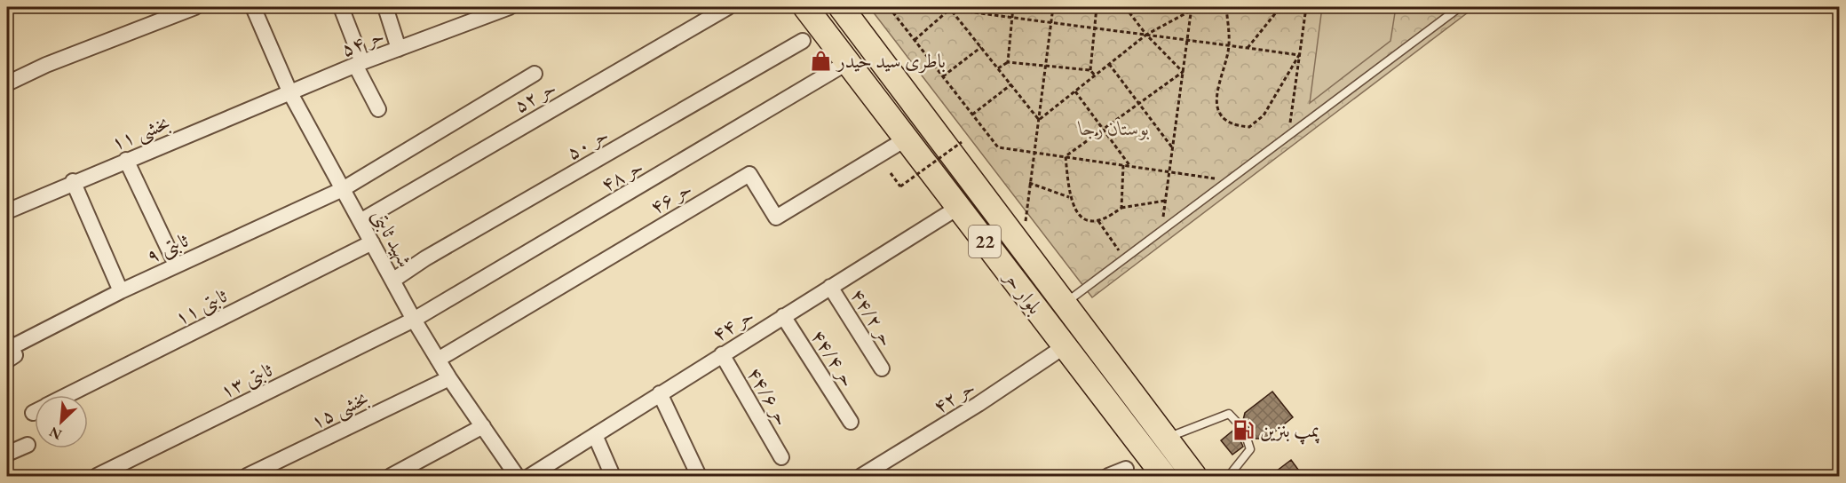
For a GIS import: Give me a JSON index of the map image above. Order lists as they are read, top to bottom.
{
  "streets": {
    "main road": ["22", "بلوار حر"],
    "street": [
      "حر ۵۴",
      "حر ۵۲",
      "بخشی ۱۱",
      "حر ۵۰",
      "حر ۴۸",
      "حر ۴۶",
      "شهید ثابتی",
      "ثابتی ۹",
      "ثابتی ۱۱",
      "حر ۴۴/۲",
      "حر ۴۴",
      "حر ۴۴/۴",
      "ثابتی ۱۳",
      "حر ۴۴/۶",
      "حر ۴۲",
      "بخشی ۱۵"
    ]
  },
  "crossings": [
    ["حر ۵۴", "بخشی ۱۱"],
    ["حر ۵۴", "شهید ثابتی"],
    ["حر ۵۲", "شهید ثابتی"],
    ["بخشی ۱۱", "شهید ثابتی"],
    ["حر ۵۰", "شهید ثابتی"],
    ["حر ۴۸", "شهید ثابتی"],
    ["حر ۴۸", "بلوار حر"],
    ["حر ۴۸", "ثابتی ۱۳"],
    ["حر ۴۶", "شهید ثابتی"],
    ["حر ۴۶", "بلوار حر"],
    ["شهید ثابتی", "ثابتی ۹"],
    ["شهید ثابتی", "ثابتی ۱۱"],
    ["شهید ثابتی", "ثابتی ۱۳"],
    ["شهید ثابتی", "بخشی ۱۵"],
    ["بلوار حر", "حر ۴۴"],
    ["بلوار حر", "حر ۴۲"],
    ["حر ۴۴/۲", "حر ۴۴"],
    ["حر ۴۴", "حر ۴۴/۴"],
    ["حر ۴۴", "حر ۴۴/۶"]
  ],
  "parks": ["بوستان رجا"],
  "places": {
    "shop": ["باطری سید حیدر"],
    "fuel station": ["پمپ بنزین"]
  },
  "north": "bottom left"
}
